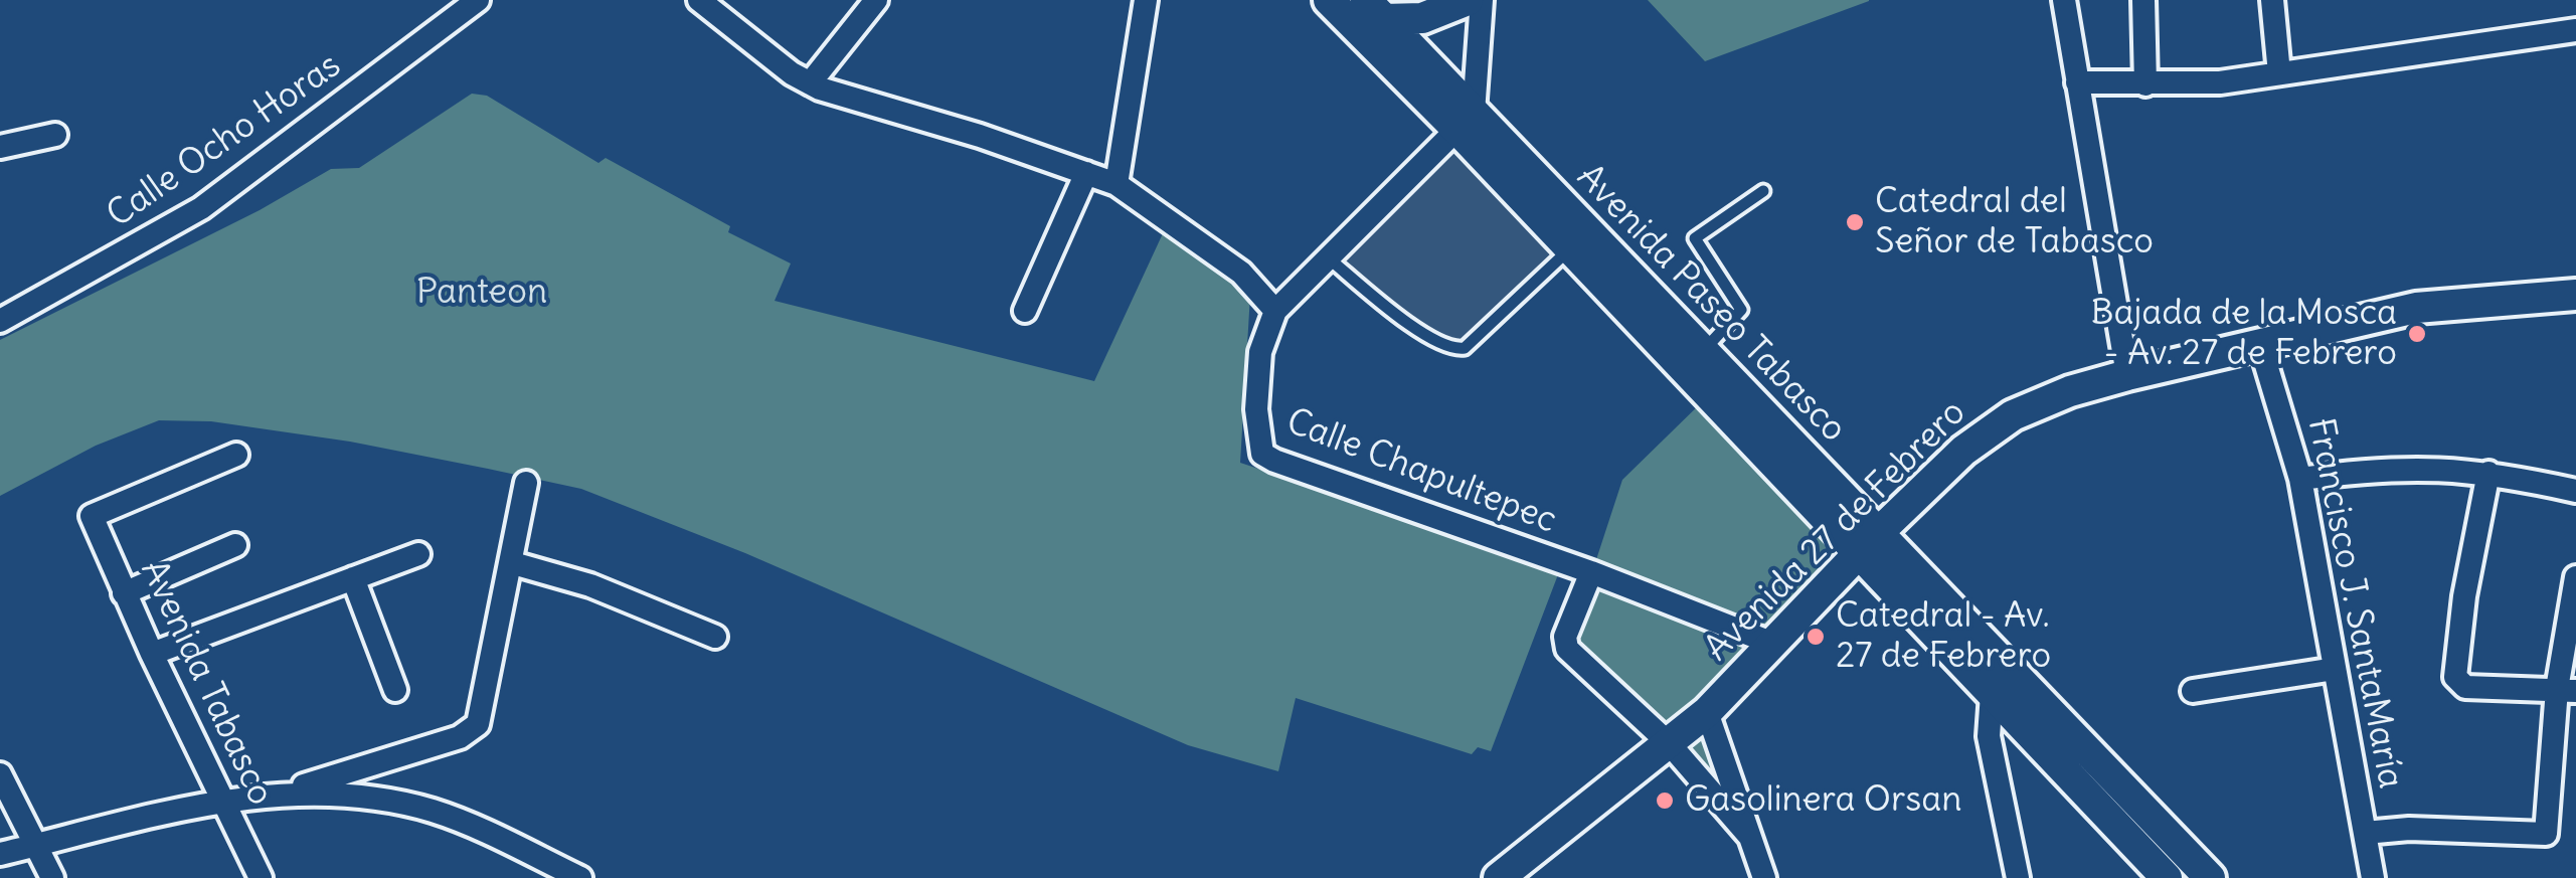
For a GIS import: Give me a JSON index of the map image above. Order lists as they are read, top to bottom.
{
  "streets": {
    "main road": ["Avenida Paseo Tabasco", "Avenida 27 de Febrero"],
    "street": [
      "Calle Ocho Horas",
      "Calle Chapultepec",
      "Francisco J. SantaMaría",
      "Avenida Tabasco"
    ]
  },
  "crossings": [
    ["Avenida Paseo Tabasco", "Avenida 27 de Febrero"],
    ["Calle Chapultepec", "Avenida 27 de Febrero"],
    ["Avenida 27 de Febrero", "Francisco J. SantaMaría"]
  ],
  "parks": ["Panteon"],
  "places": [
    "Catedral del Señor de Tabasco",
    "Bajada de la Mosca - Av. 27 de Febrero",
    "Catedral - Av. 27 de Febrero",
    "Gasolinera Orsan"
  ]
}
